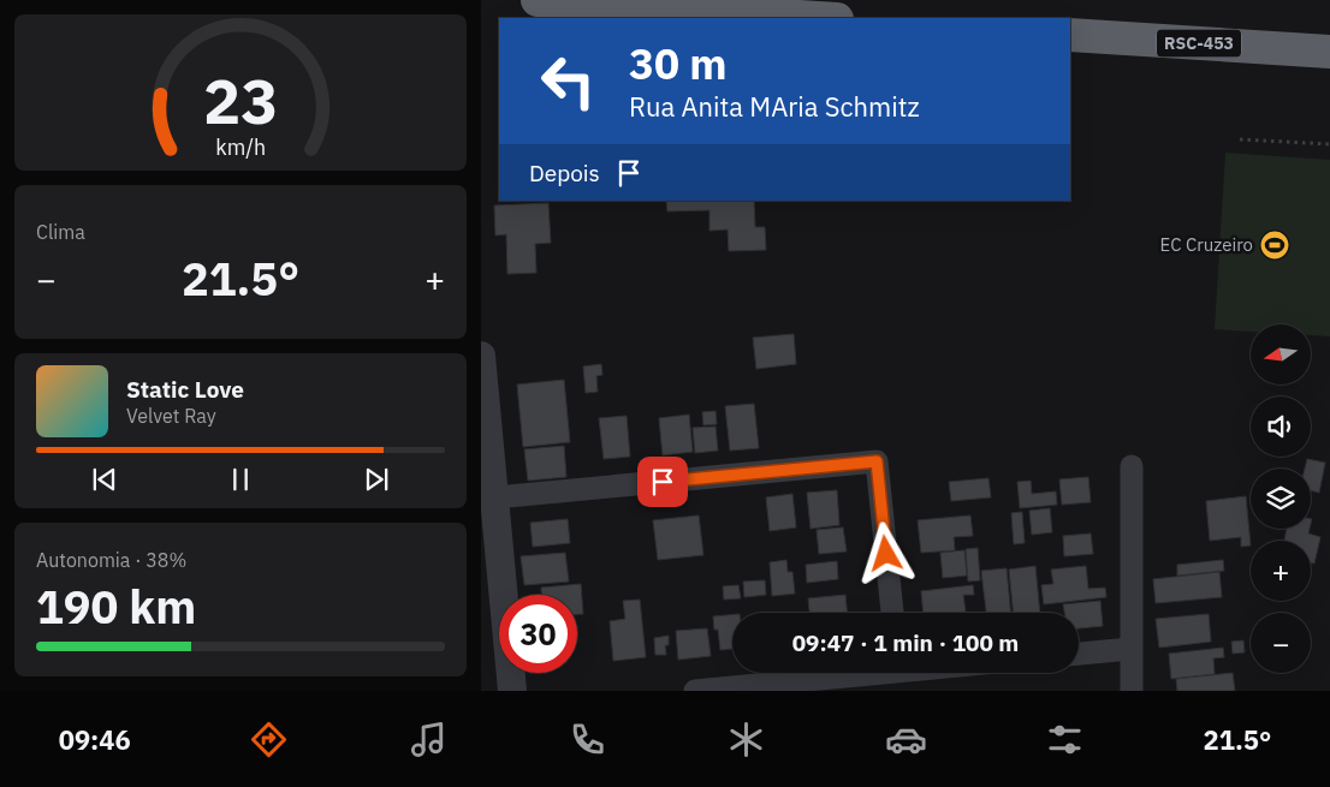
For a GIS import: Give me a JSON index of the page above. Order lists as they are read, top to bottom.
{
  "streets": {
    "highway": ["RSC-453"]
  },
  "places": {
    "sports": ["EC Cruzeiro"]
  },
  "north": "left",
  "page": {
    "turn": ["30 m", "Rua Anita MAria Schmitz"],
    "then": "Depois",
    "tile": [
      "Clima",
      ["Autonomia · 38%", "190 km"]
    ],
    "heat": ["−", "21.5°", "+"],
    "map_buttons": ["+", "−"],
    "song": ["Static Love", "Velvet Ray"],
    "limit": "30",
    "trip": "09:47 · 1 min · 100 m",
    "tabs": ["09:46", "21.5°"],
    "gauge": ["23", "km/h"]
  }
}
